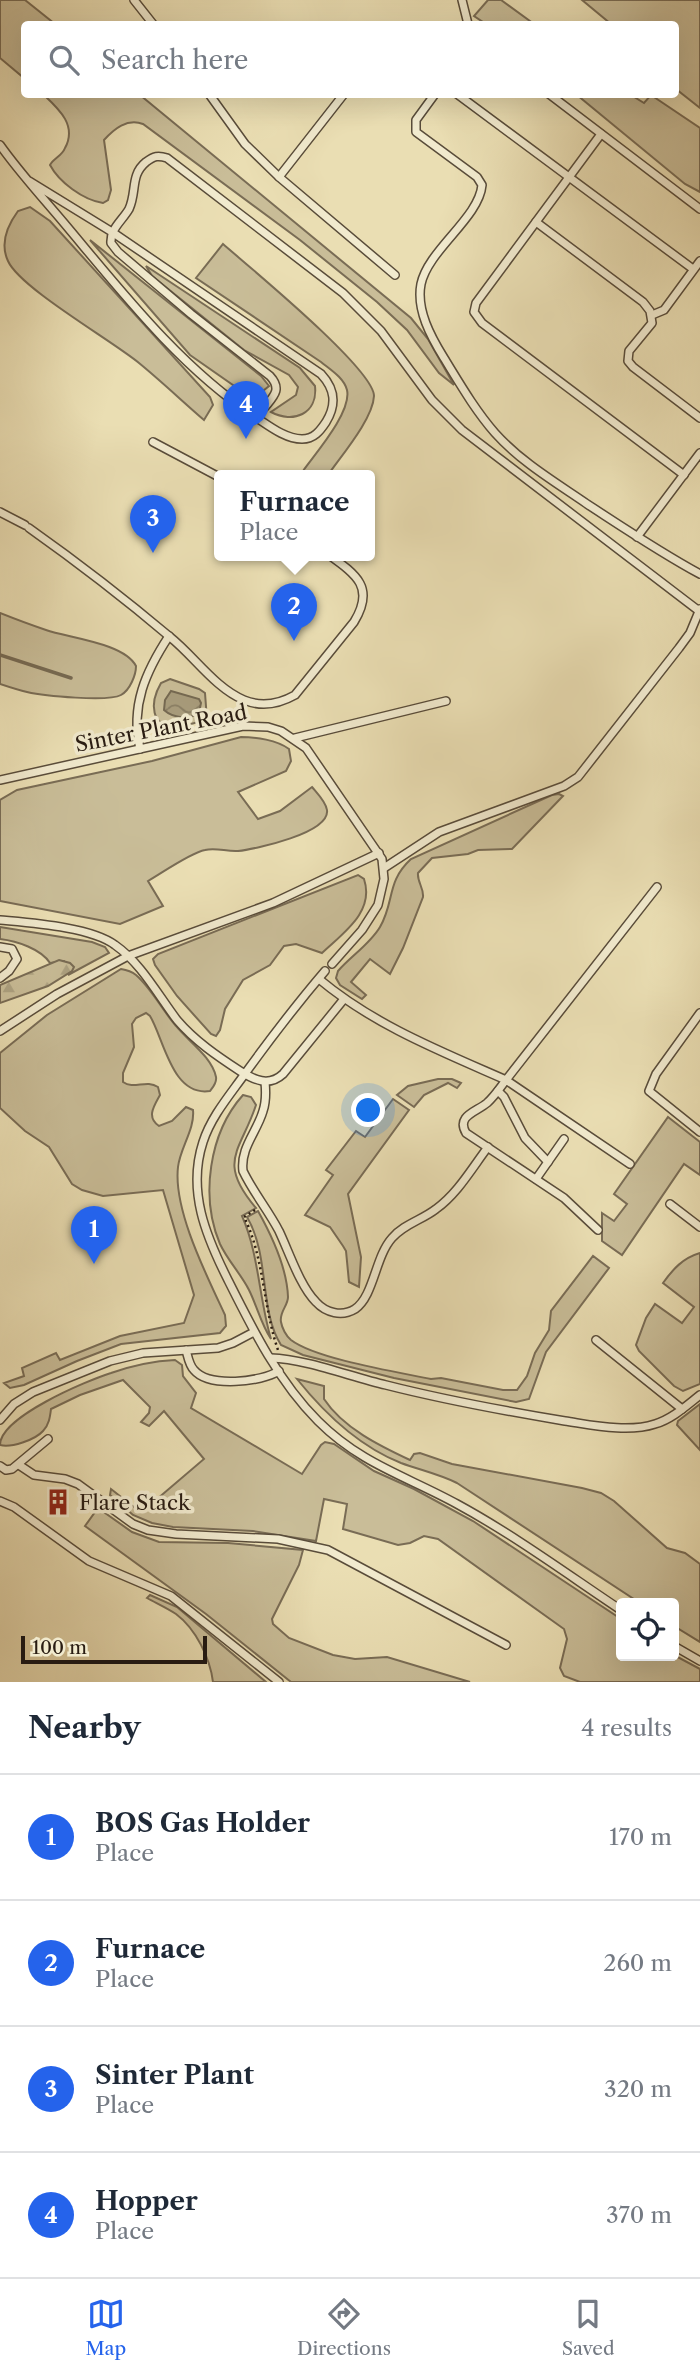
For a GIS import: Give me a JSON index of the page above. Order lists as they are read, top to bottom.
{
  "streets": {
    "lane": ["Sinter Plant Road"]
  },
  "places": {
    "building": ["Flare Stack"]
  },
  "scale_bar": "100 m",
  "page": {
    "search": "Search here",
    "pins": [
      "4",
      "3",
      "2",
      "1"
    ],
    "popup": ["Furnace", "Place"],
    "scale": "100 m",
    "heading": ["Nearby", "4 results"],
    "list": [
      {
        "mark": "1",
        "name": "BOS Gas Holder",
        "note": "Place",
        "value": "170 m"
      },
      {
        "mark": "2",
        "name": "Furnace",
        "note": "Place",
        "value": "260 m"
      },
      {
        "mark": "3",
        "name": "Sinter Plant",
        "note": "Place",
        "value": "320 m"
      },
      {
        "mark": "4",
        "name": "Hopper",
        "note": "Place",
        "value": "370 m"
      }
    ],
    "nav": ["Map", "Directions", "Saved"]
  }
}
